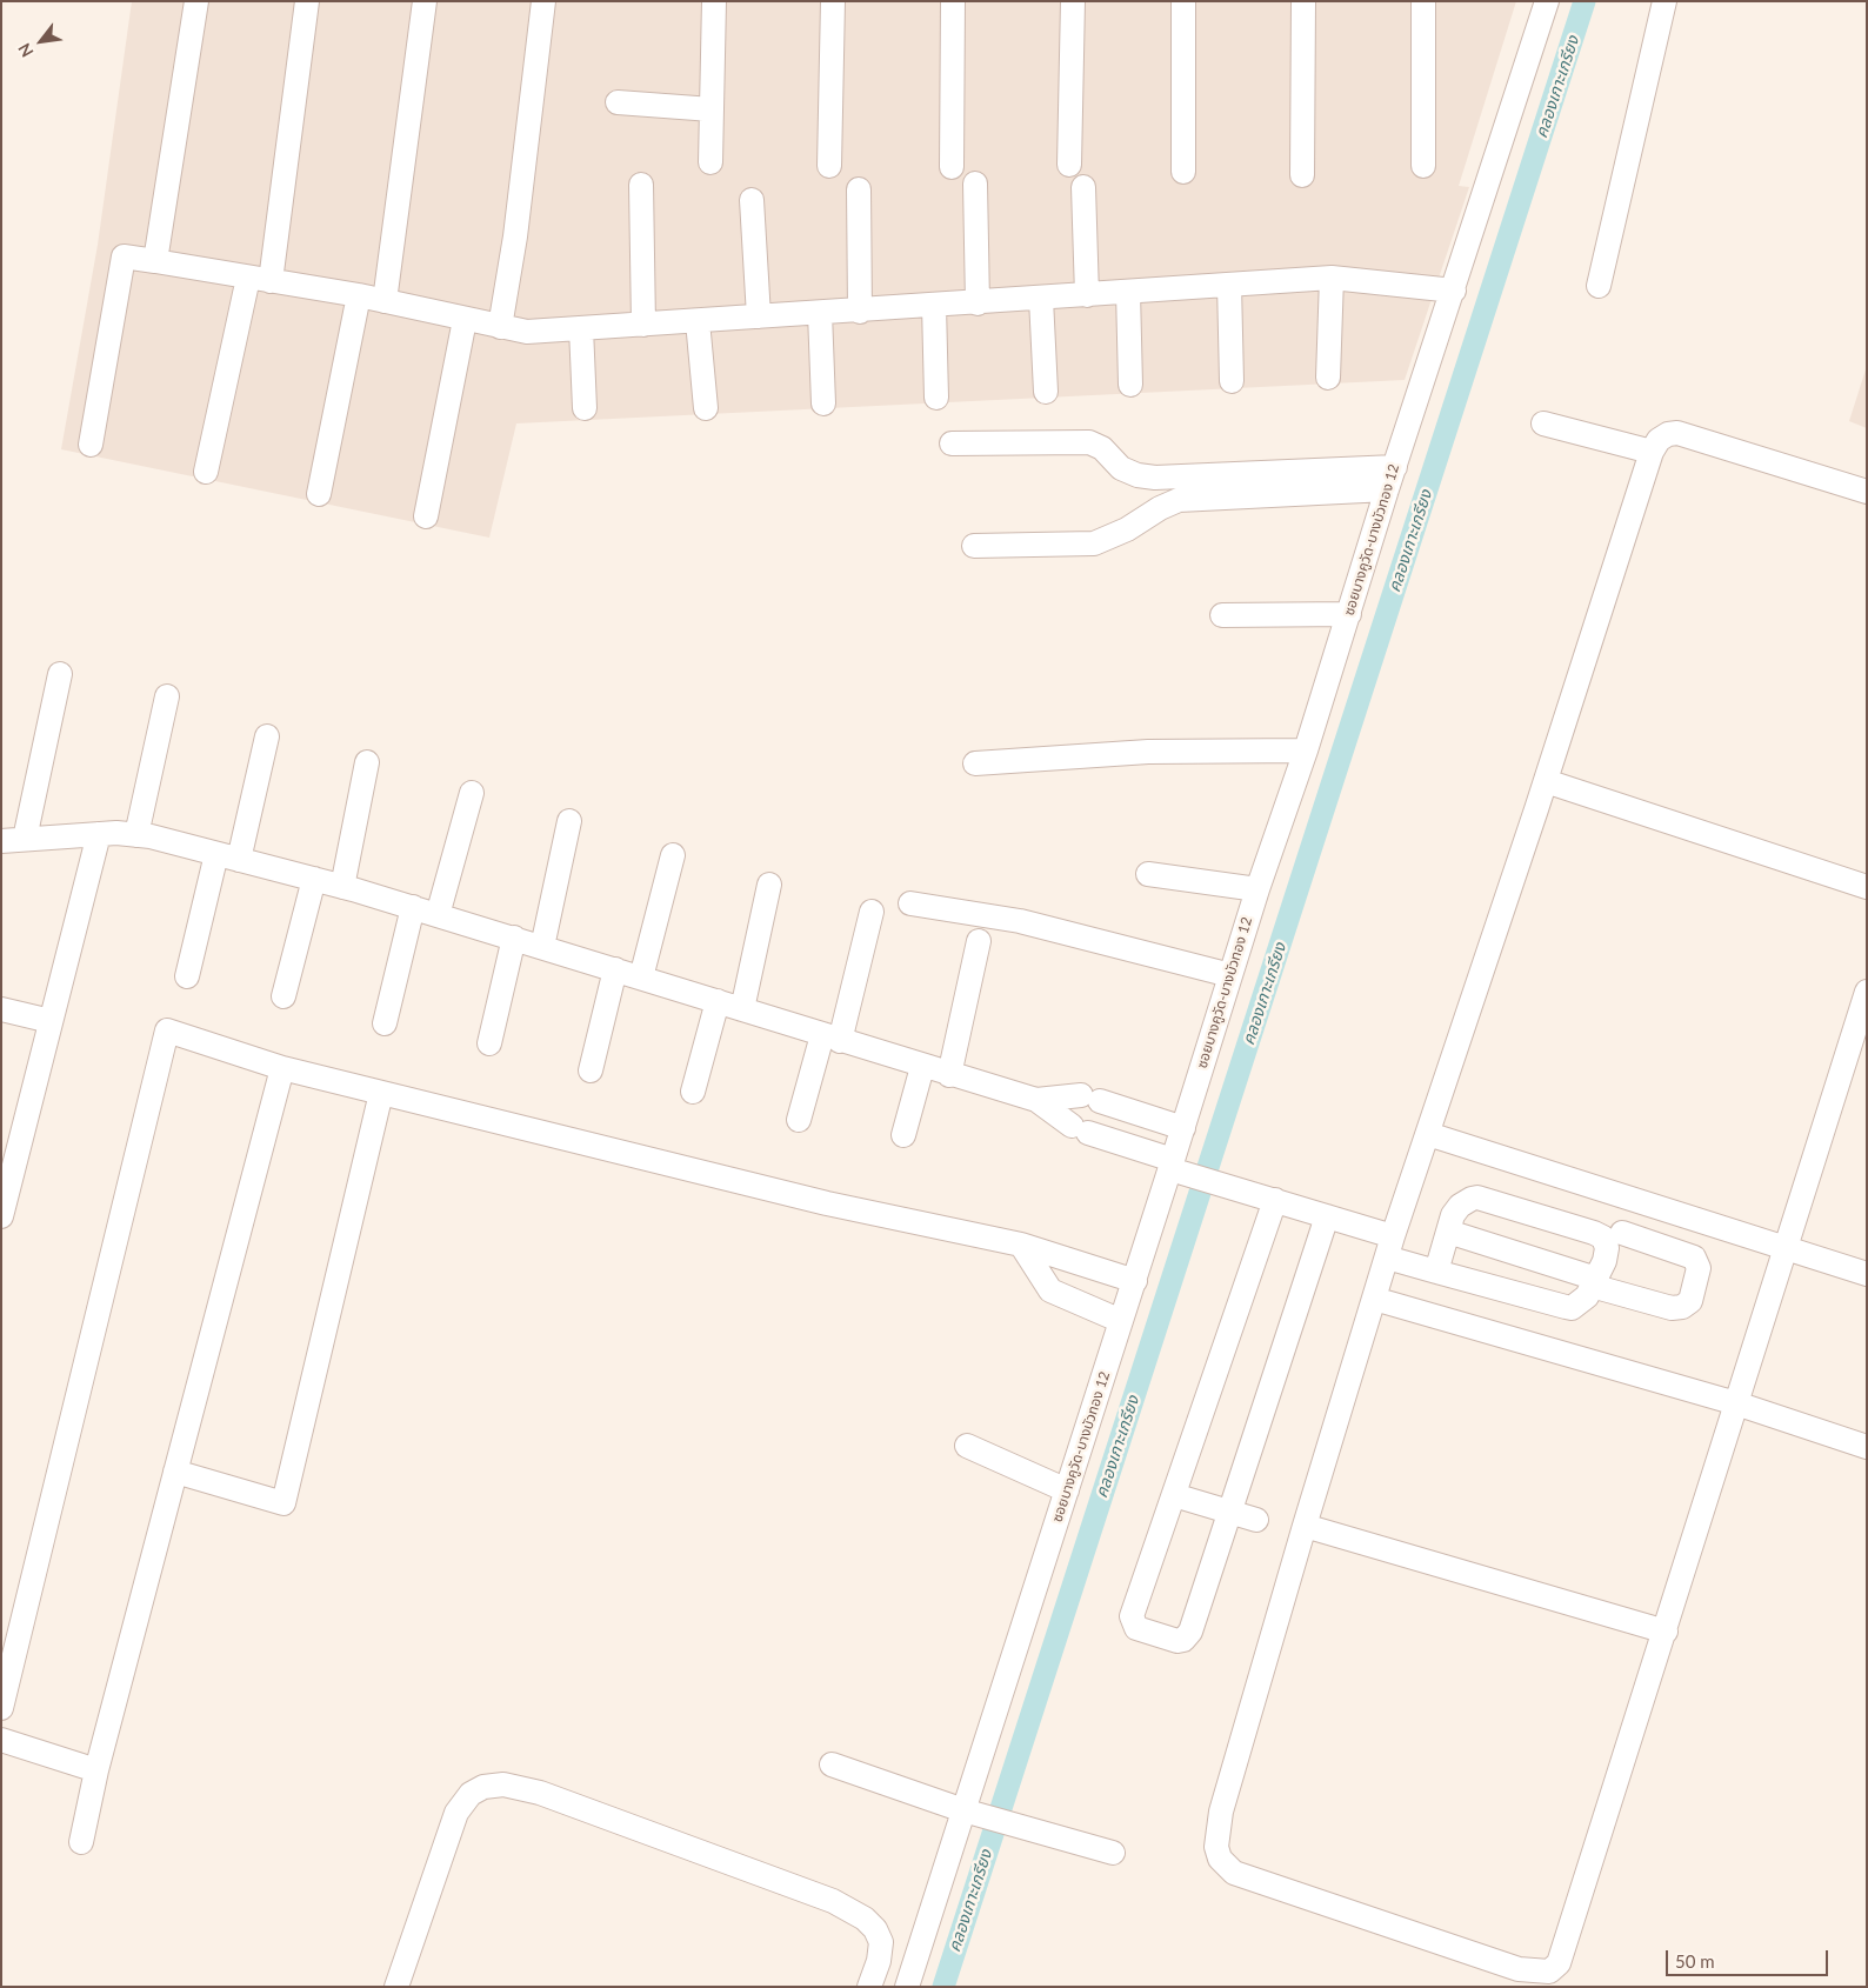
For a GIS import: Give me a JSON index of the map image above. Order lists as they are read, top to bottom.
{
  "streets": {
    "street": ["ซอยบางคูวัด-บางบัวทอง 12"]
  },
  "water": ["คลองเกาะเกรียง"],
  "scale_bar": "50 m",
  "north": "bottom left"
}
